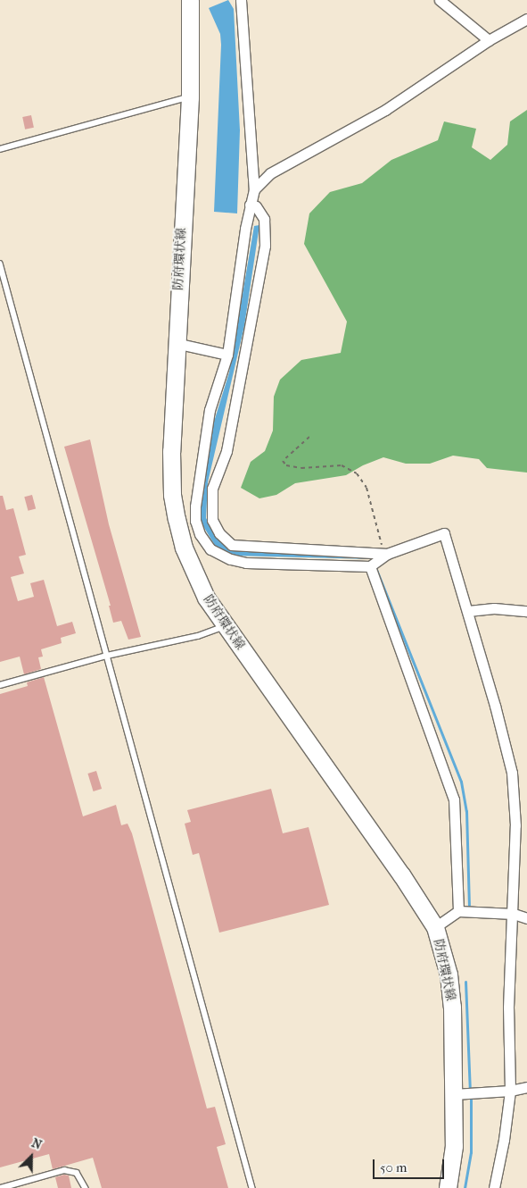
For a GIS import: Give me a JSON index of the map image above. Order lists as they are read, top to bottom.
{
  "streets": {
    "main road": ["防府環状線"]
  },
  "scale_bar": "50 m",
  "north": "top right"
}
